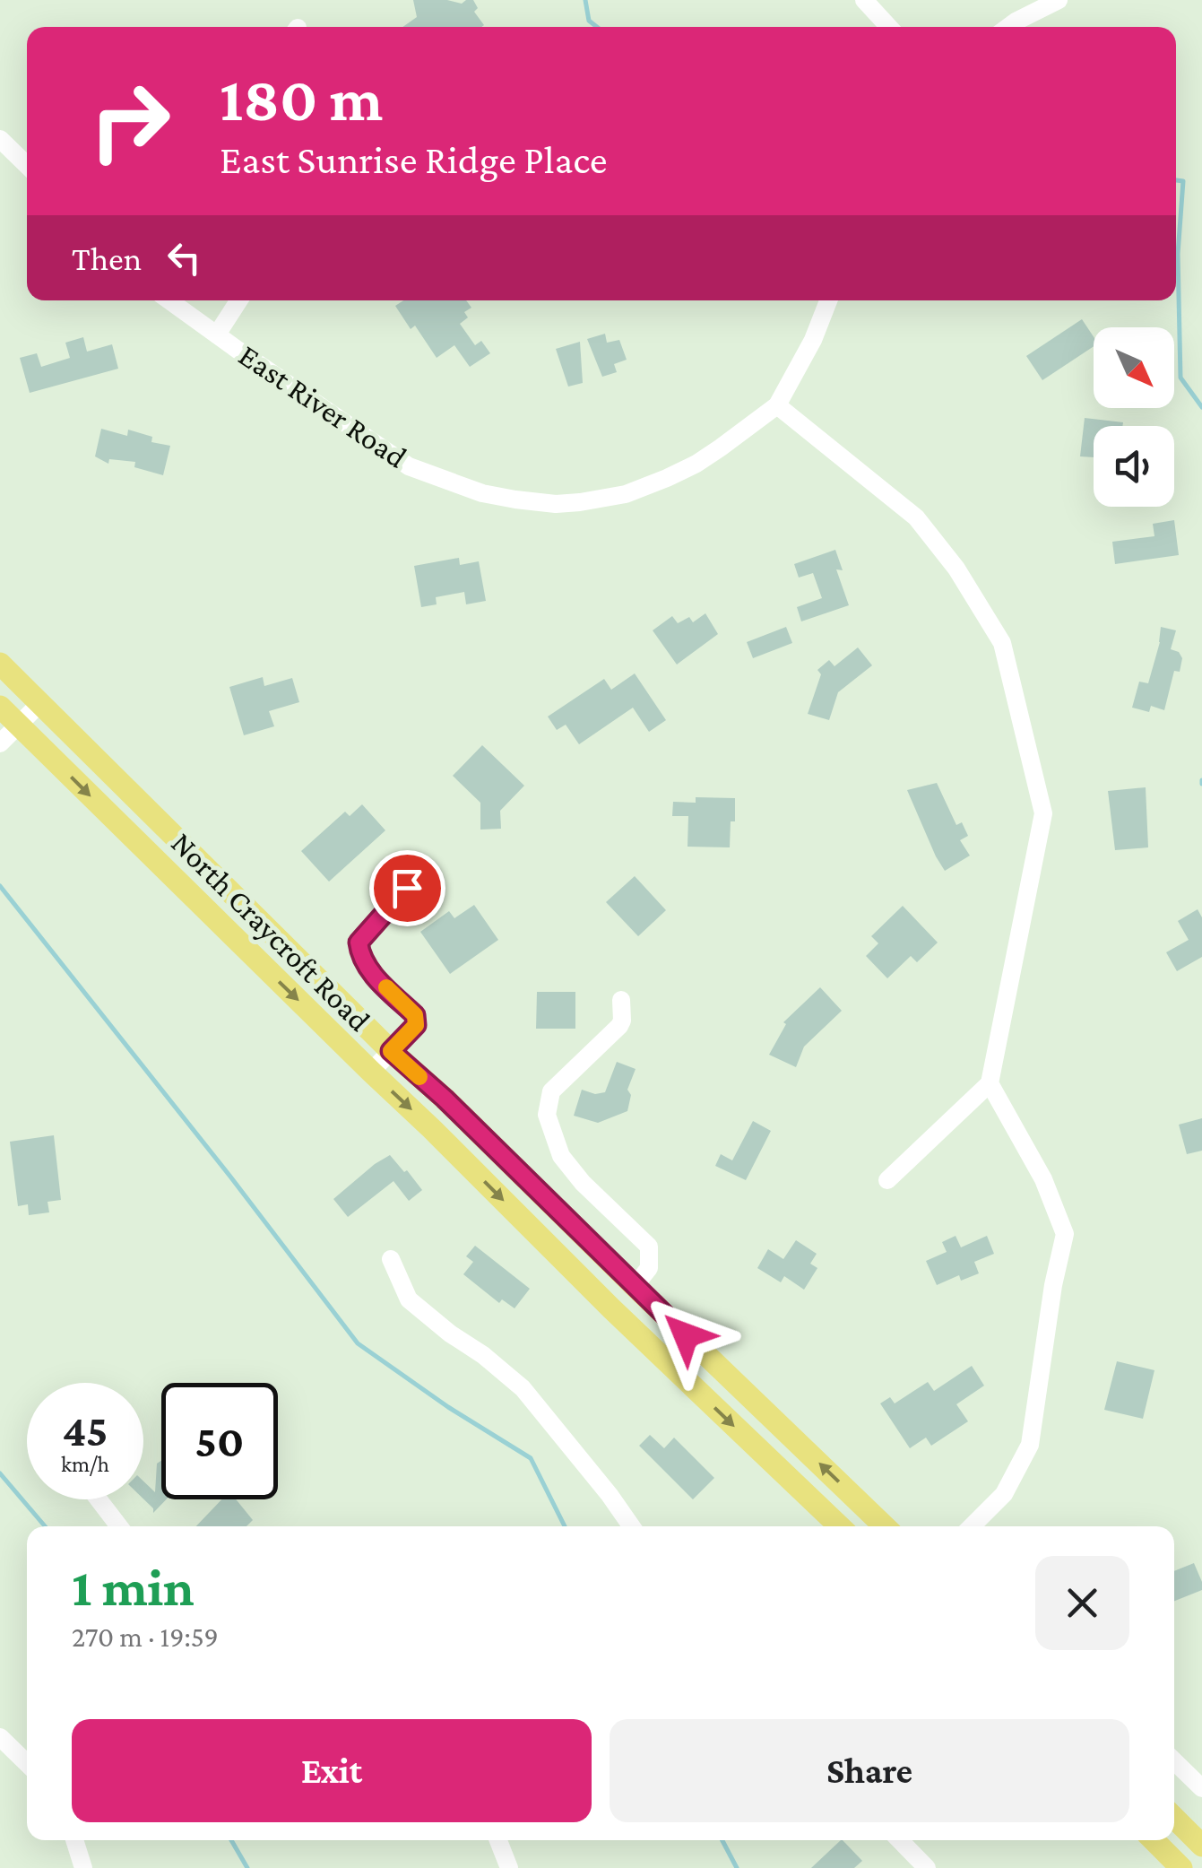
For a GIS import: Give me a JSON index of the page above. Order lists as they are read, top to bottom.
{
  "streets": {
    "main road": ["North Craycroft Road"],
    "street": ["East River Road"]
  },
  "north": "bottom right",
  "page": {
    "turn": ["180 m", "East Sunrise Ridge Place"],
    "then": "Then",
    "speed": "45 km/h",
    "limit": "50",
    "heading": ["1 min", "270 m · 19:59"],
    "buttons": ["Exit", "Share"]
  }
}
